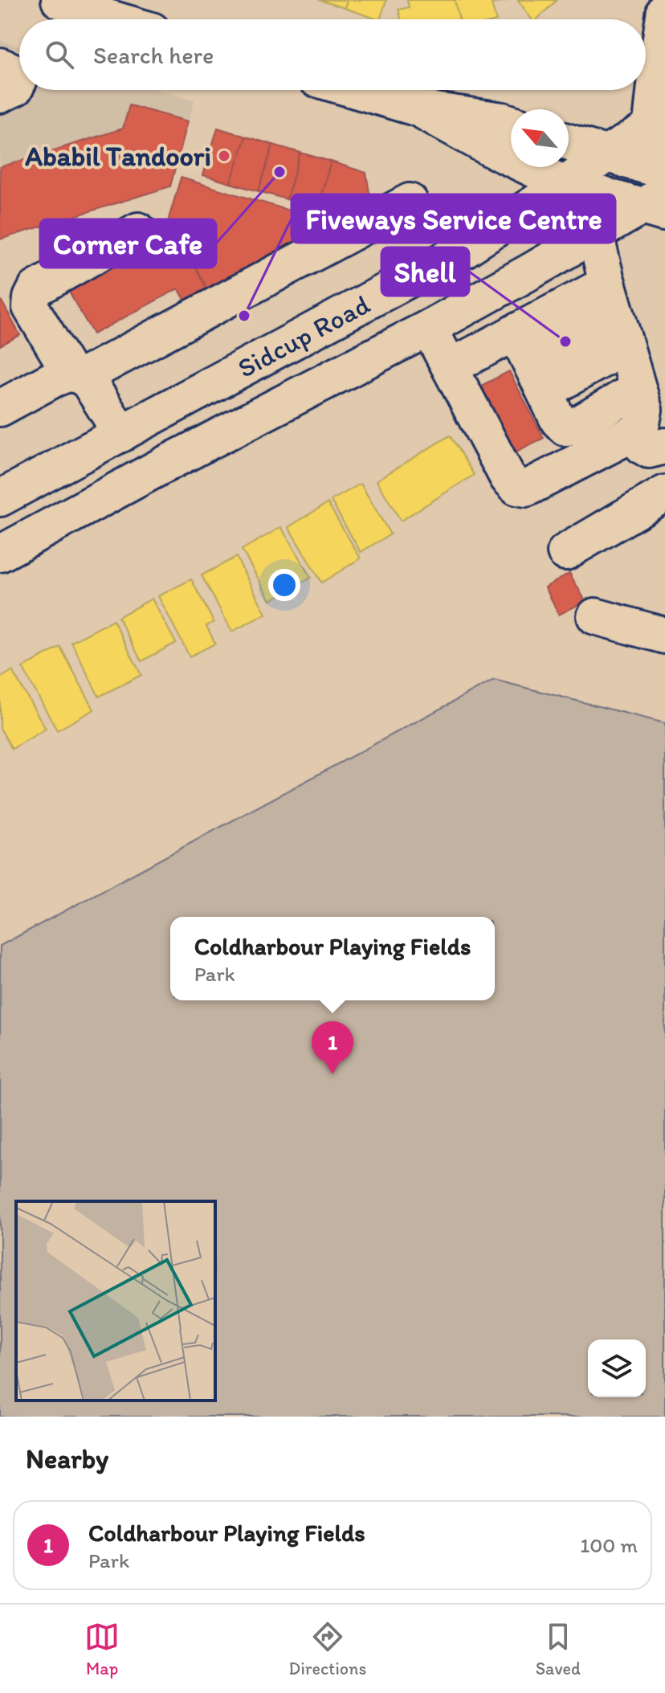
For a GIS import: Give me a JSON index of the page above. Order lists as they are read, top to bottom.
{
  "streets": {
    "main road": ["Sidcup Road"]
  },
  "places": [
    "Ababil Tandoori",
    "Corner Cafe",
    "Fiveways Service Centre",
    "Shell"
  ],
  "north": "top left",
  "page": {
    "search": "Search here",
    "popup": ["Coldharbour Playing Fields", "Park"],
    "pins": "1",
    "heading": "Nearby",
    "list": [
      {
        "mark": "1",
        "name": "Coldharbour Playing Fields",
        "note": "Park",
        "value": "100 m"
      }
    ],
    "nav": ["Map", "Directions", "Saved"]
  }
}
